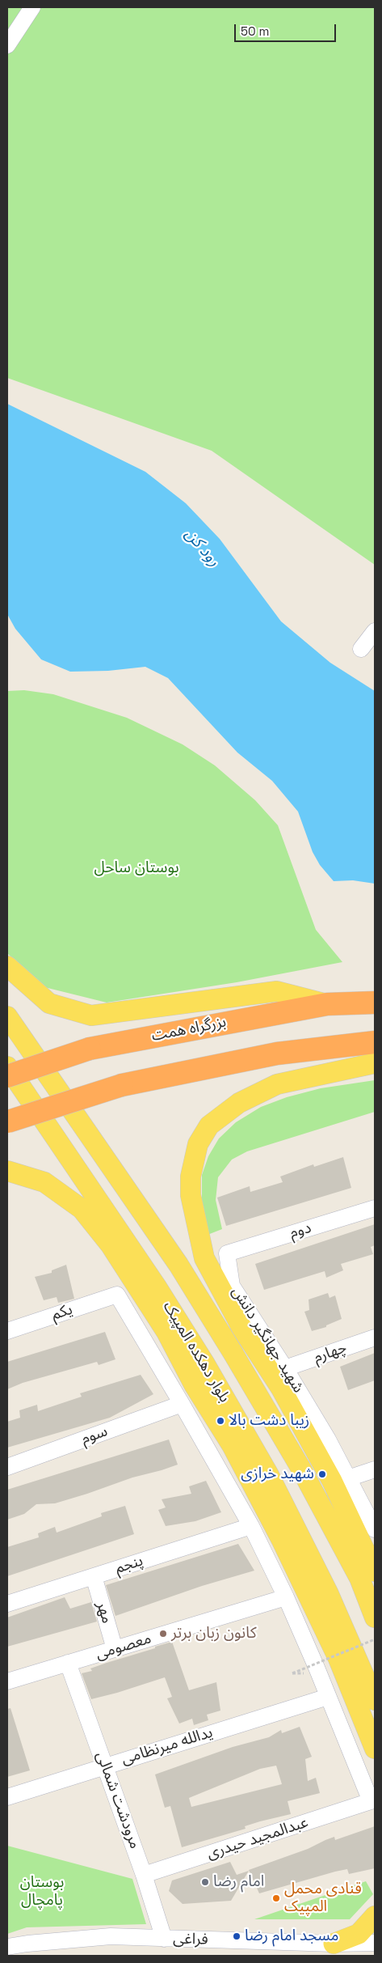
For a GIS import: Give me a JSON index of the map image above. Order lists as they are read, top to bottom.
{
  "streets": {
    "highway": ["بزرگراه همت"],
    "main road": ["بلوار دهکده المپیک"],
    "street": [
      "دوم",
      "یکم",
      "شهید جهانگیر دانش",
      "چهارم",
      "سوم",
      "پنجم",
      "مهر",
      "معصومی",
      "یدالله میرنظامی",
      "مرودشت شمالی",
      "عبدالمجید حیدری",
      "فراغی"
    ]
  },
  "crossings": [
    ["دوم", "شهید جهانگیر دانش"],
    ["یکم", "سوم"],
    ["شهید جهانگیر دانش", "چهارم"],
    ["پنجم", "مهر"],
    ["مهر", "معصومی"],
    ["معصومی", "مرودشت شمالی"],
    ["یدالله میرنظامی", "مرودشت شمالی"],
    ["یدالله میرنظامی", "عبدالمجید حیدری"],
    ["مرودشت شمالی", "عبدالمجید حیدری"],
    ["مرودشت شمالی", "فراغی"]
  ],
  "water": ["رود کن"],
  "parks": ["بوستان ساحل", "بوستان پامچال"],
  "places": [
    "زیبا دشت بالا",
    "شهید خرازی",
    "کانون زبان برتر",
    "امام رضا",
    "قنادی محمل المپیک",
    "مسجد امام رضا"
  ],
  "scale_bar": "50 m"
}
